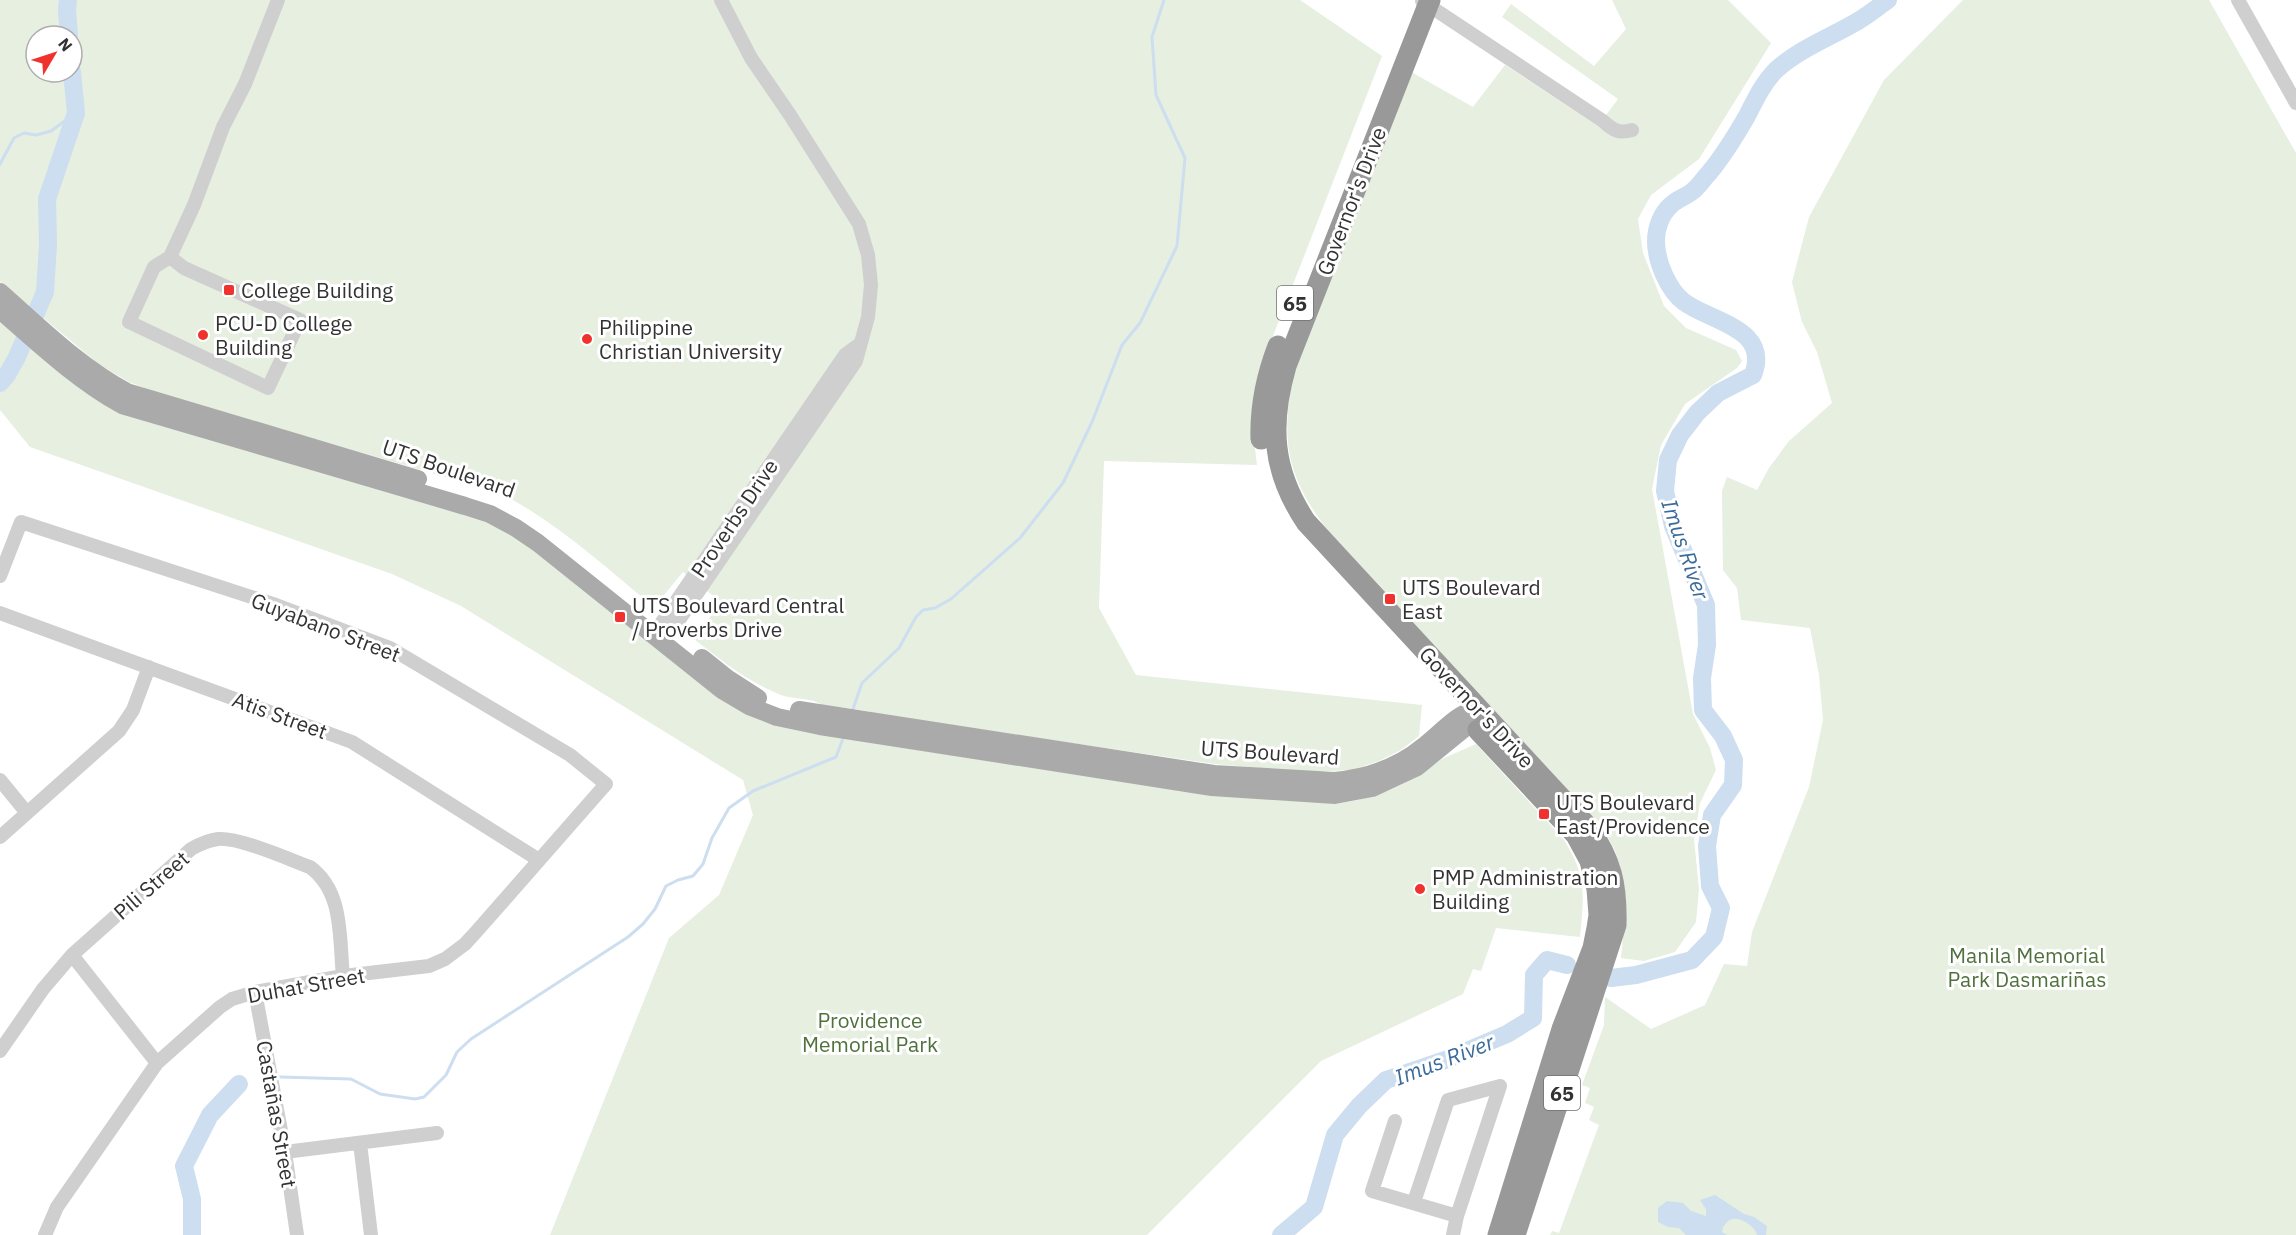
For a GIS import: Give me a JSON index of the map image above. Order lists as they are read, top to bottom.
{
  "streets": {
    "highway": ["Governor's Drive", "65"],
    "main road": ["UTS Boulevard"],
    "street": [
      "Proverbs Drive",
      "Guyabano Street",
      "Atis Street",
      "Pili Street",
      "Duhat Street",
      "Castañas Street"
    ]
  },
  "crossings": [
    ["Governor's Drive", "UTS Boulevard"],
    ["UTS Boulevard", "Proverbs Drive"],
    ["Guyabano Street", "Duhat Street"],
    ["Atis Street", "Duhat Street"],
    ["Pili Street", "Duhat Street"],
    ["Duhat Street", "Castañas Street"]
  ],
  "water": ["Imus River"],
  "parks": ["Manila Memorial Park Dasmariñas", "Providence Memorial Park"],
  "places": {
    "transit": [
      "College Building",
      "UTS Boulevard East",
      "UTS Boulevard Central / Proverbs Drive",
      "UTS Boulevard East/Providence"
    ],
    "other": ["PCU-D College Building", "Philippine Christian University", "PMP Administration Building"]
  },
  "north": "top right"
}
